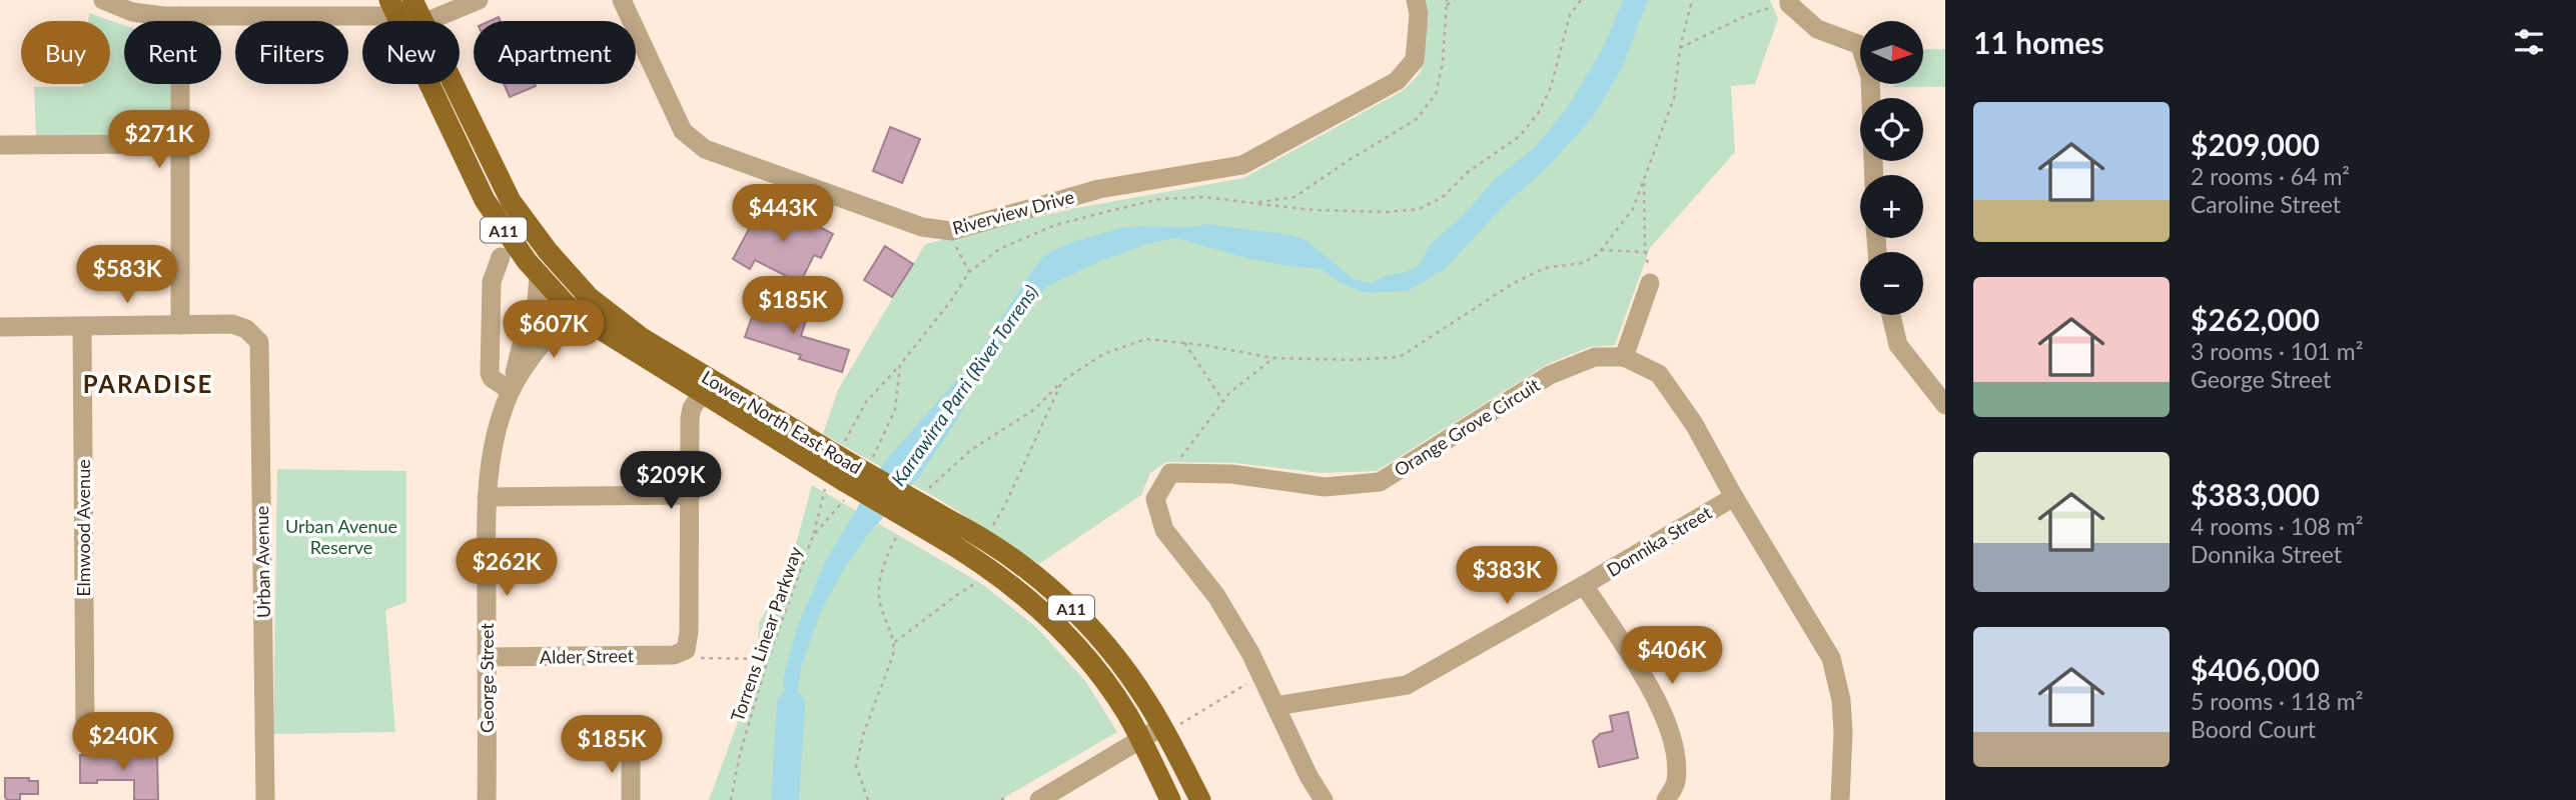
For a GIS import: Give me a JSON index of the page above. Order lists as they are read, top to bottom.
{
  "streets": {
    "main road": ["A11", "Lower North East Road"],
    "street": [
      "Riverview Drive",
      "Orange Grove Circuit",
      "Elmwood Avenue",
      "Donnika Street",
      "Urban Avenue",
      "Alder Street",
      "George Street"
    ],
    "path": ["Torrens Linear Parkway"]
  },
  "crossings": [
    ["Lower North East Road", "Torrens Linear Parkway"],
    ["Lower North East Road", "George Street"],
    ["Orange Grove Circuit", "Donnika Street"],
    ["Alder Street", "George Street"]
  ],
  "districts": ["PARADISE"],
  "water": ["Karrawirra Parri (River Torrens)"],
  "parks": ["Urban Avenue Reserve"],
  "north": "right",
  "page": {
    "heading": "11 homes",
    "map_buttons": ["+", "−"],
    "chip": [
      "Buy",
      "Rent",
      "Filters",
      "New",
      "Apartment"
    ],
    "list": [
      {
        "name": "$209,000",
        "note": "2 rooms · 64 m² · Caroline Street"
      },
      {
        "name": "$262,000",
        "note": "3 rooms · 101 m² · George Street"
      },
      {
        "name": "$383,000",
        "note": "4 rooms · 108 m² · Donnika Street"
      },
      {
        "name": "$406,000",
        "note": "5 rooms · 118 m² · Boord Court"
      }
    ],
    "price": [
      "$271K",
      "$443K",
      "$583K",
      "$185K",
      "$607K",
      "$209K",
      "$262K",
      "$383K",
      "$406K",
      "$240K",
      "$185K"
    ]
  }
}
